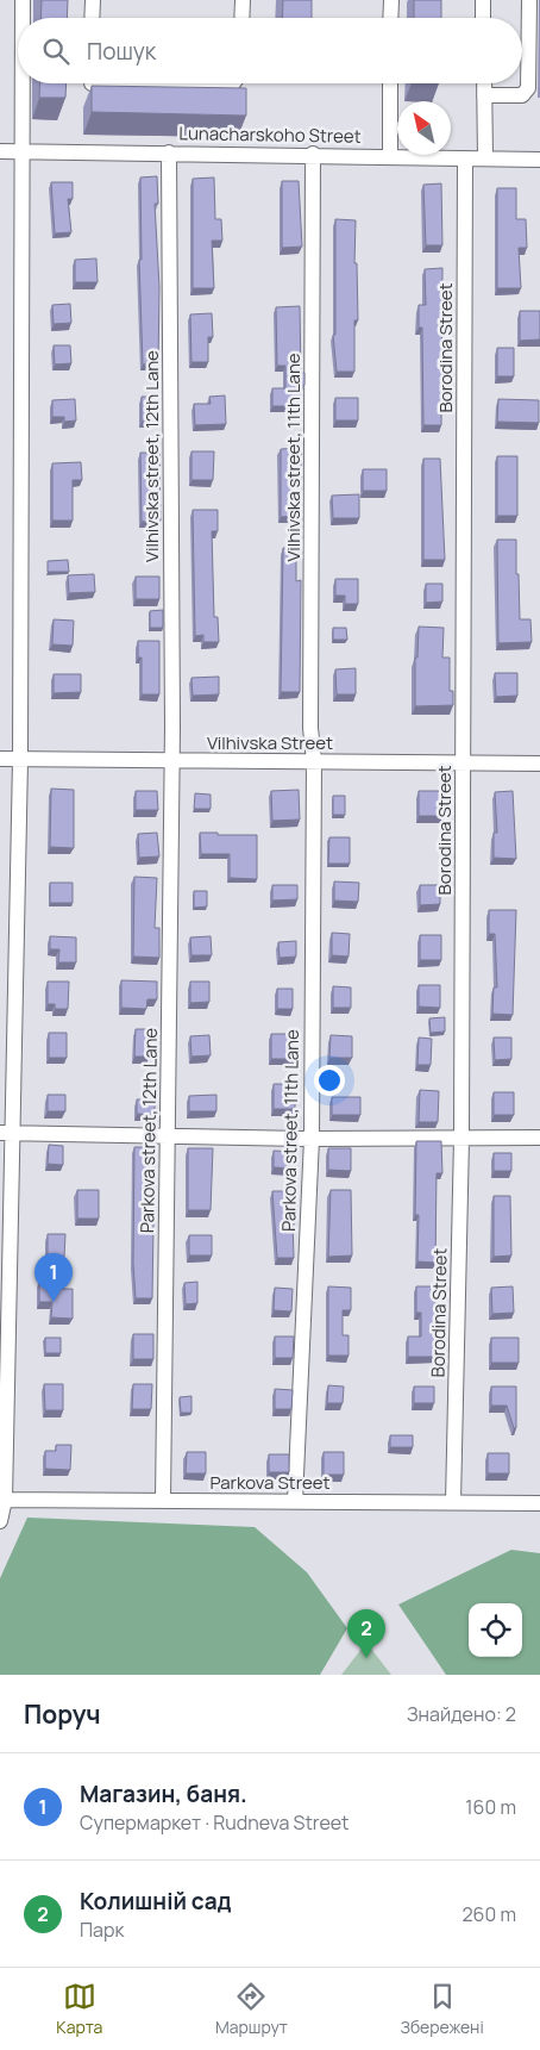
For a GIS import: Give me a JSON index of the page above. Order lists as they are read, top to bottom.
{
  "streets": {
    "street": [
      "Lunacharskoho Street",
      "Borodina Street",
      "Vilhivska street, 12th Lane",
      "Vilhivska street, 11th Lane",
      "Vilhivska Street",
      "Parkova street, 12th Lane",
      "Parkova street, 11th Lane",
      "Parkova Street"
    ]
  },
  "crossings": [
    ["Lunacharskoho Street", "Borodina Street"],
    ["Lunacharskoho Street", "Vilhivska street, 12th Lane"],
    ["Lunacharskoho Street", "Vilhivska street, 11th Lane"],
    ["Borodina Street", "Vilhivska Street"],
    ["Borodina Street", "Parkova Street"],
    ["Vilhivska street, 12th Lane", "Vilhivska Street"],
    ["Vilhivska street, 12th Lane", "Parkova street, 12th Lane"],
    ["Vilhivska street, 11th Lane", "Vilhivska Street"],
    ["Vilhivska street, 11th Lane", "Parkova street, 11th Lane"],
    ["Vilhivska Street", "Parkova street, 12th Lane"],
    ["Vilhivska Street", "Parkova street, 11th Lane"],
    ["Parkova street, 12th Lane", "Parkova Street"],
    ["Parkova street, 11th Lane", "Parkova Street"]
  ],
  "north": "top left",
  "page": {
    "search": "Пошук",
    "pins": ["1", "2"],
    "heading": ["Поруч", "Знайдено: 2"],
    "list": [
      {
        "mark": "1",
        "name": "Магазин, баня.",
        "note": "Супермаркет · Rudneva Street",
        "value": "160 m"
      },
      {
        "mark": "2",
        "name": "Колишній сад",
        "note": "Парк",
        "value": "260 m"
      }
    ],
    "nav": ["Карта", "Маршрут", "Збережені"]
  }
}
